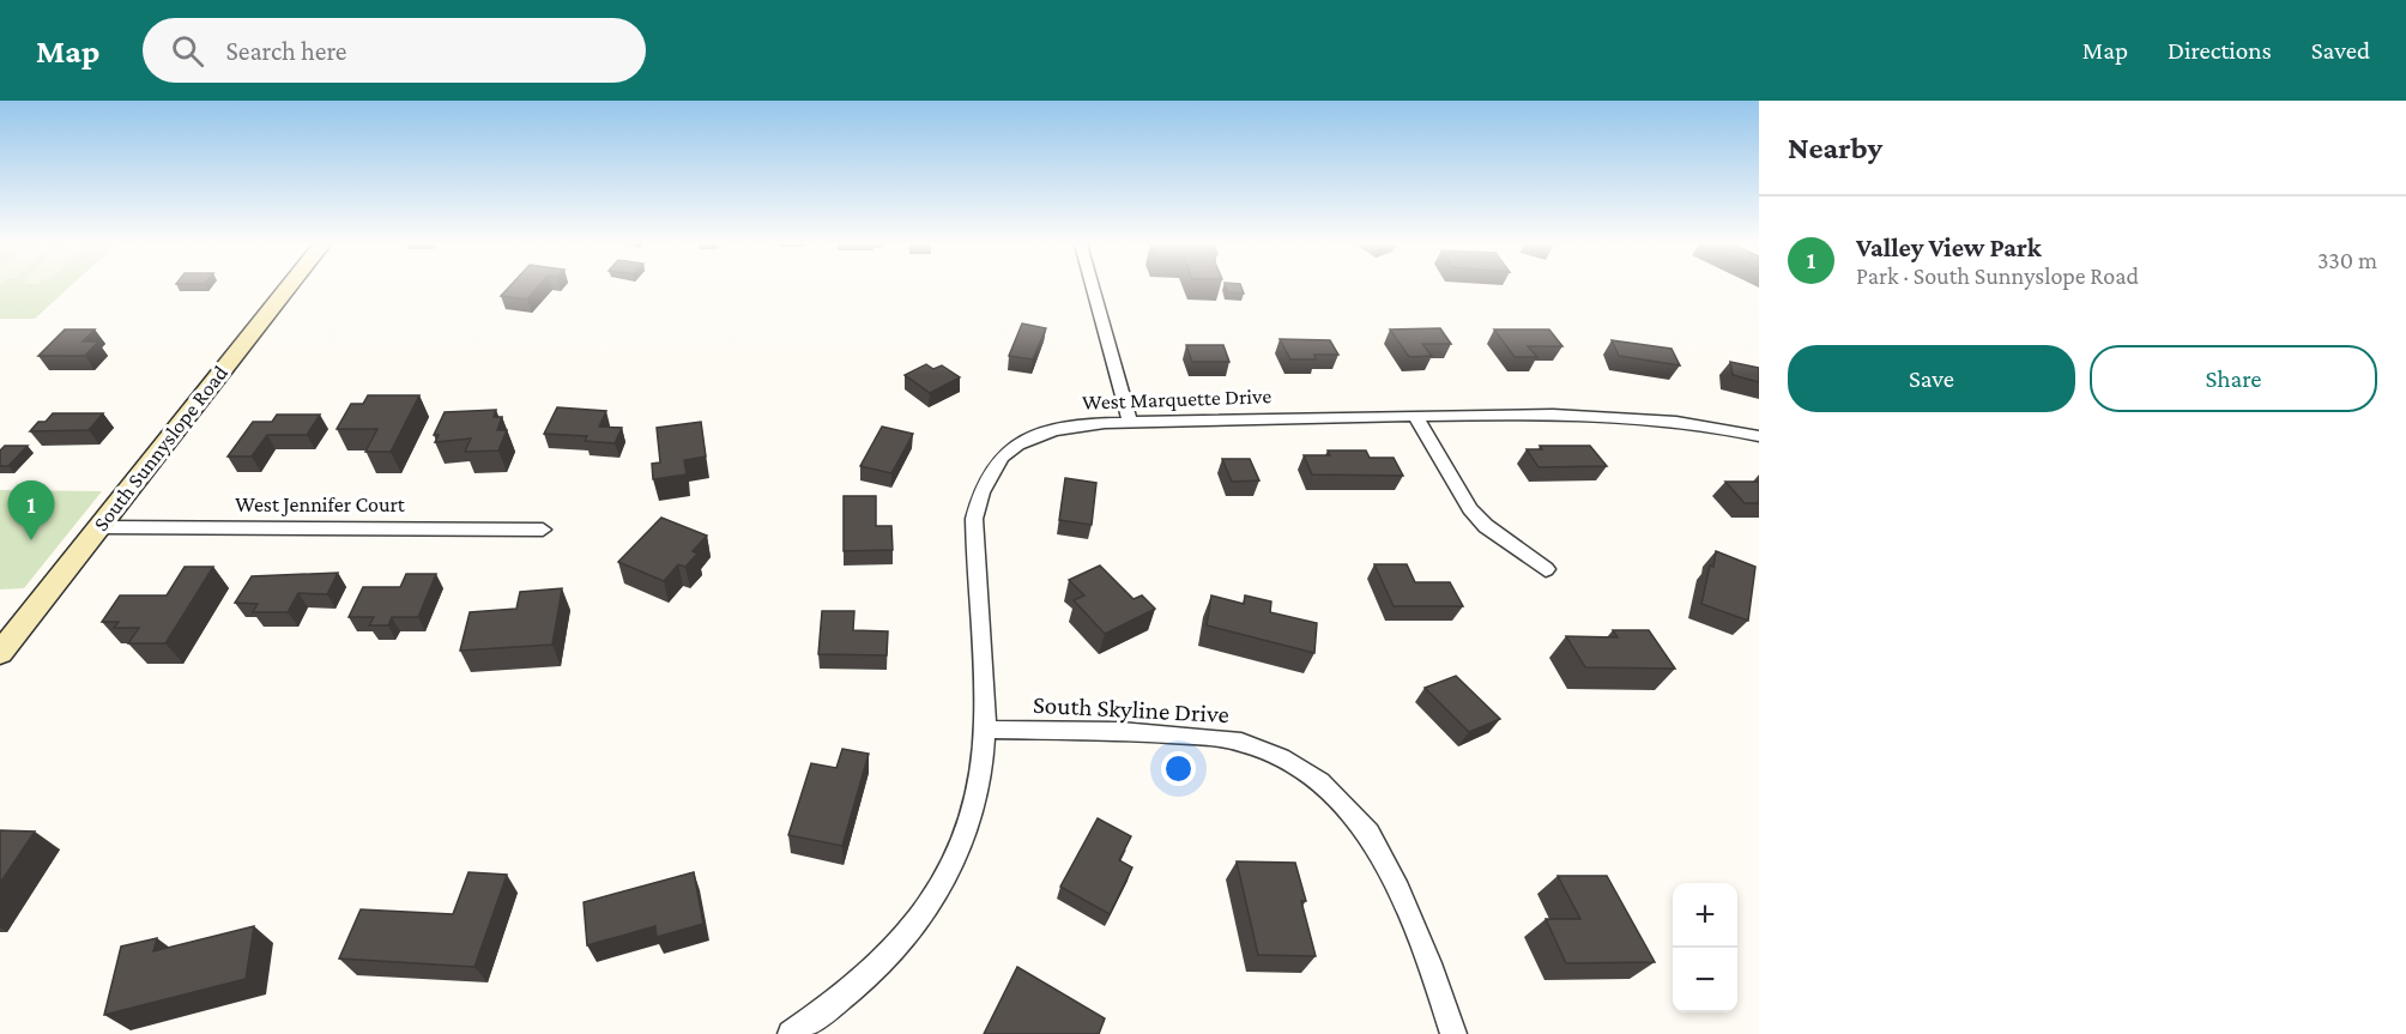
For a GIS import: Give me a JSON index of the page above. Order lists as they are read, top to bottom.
{
  "streets": {
    "street": [
      "West Marquette Drive",
      "South Sunnyslope Road",
      "West Jennifer Court",
      "South Skyline Drive"
    ]
  },
  "crossings": [
    ["West Marquette Drive", "South Skyline Drive"],
    ["South Sunnyslope Road", "West Jennifer Court"]
  ],
  "page": {
    "header": "Map",
    "search": "Search here",
    "nav": ["Map", "Directions", "Saved"],
    "heading": "Nearby",
    "list": [
      {
        "mark": "1",
        "name": "Valley View Park",
        "note": "Park · South Sunnyslope Road",
        "value": "330 m"
      }
    ],
    "buttons": ["Save", "Share"],
    "pins": "1",
    "map_buttons": ["+", "−"]
  }
}
